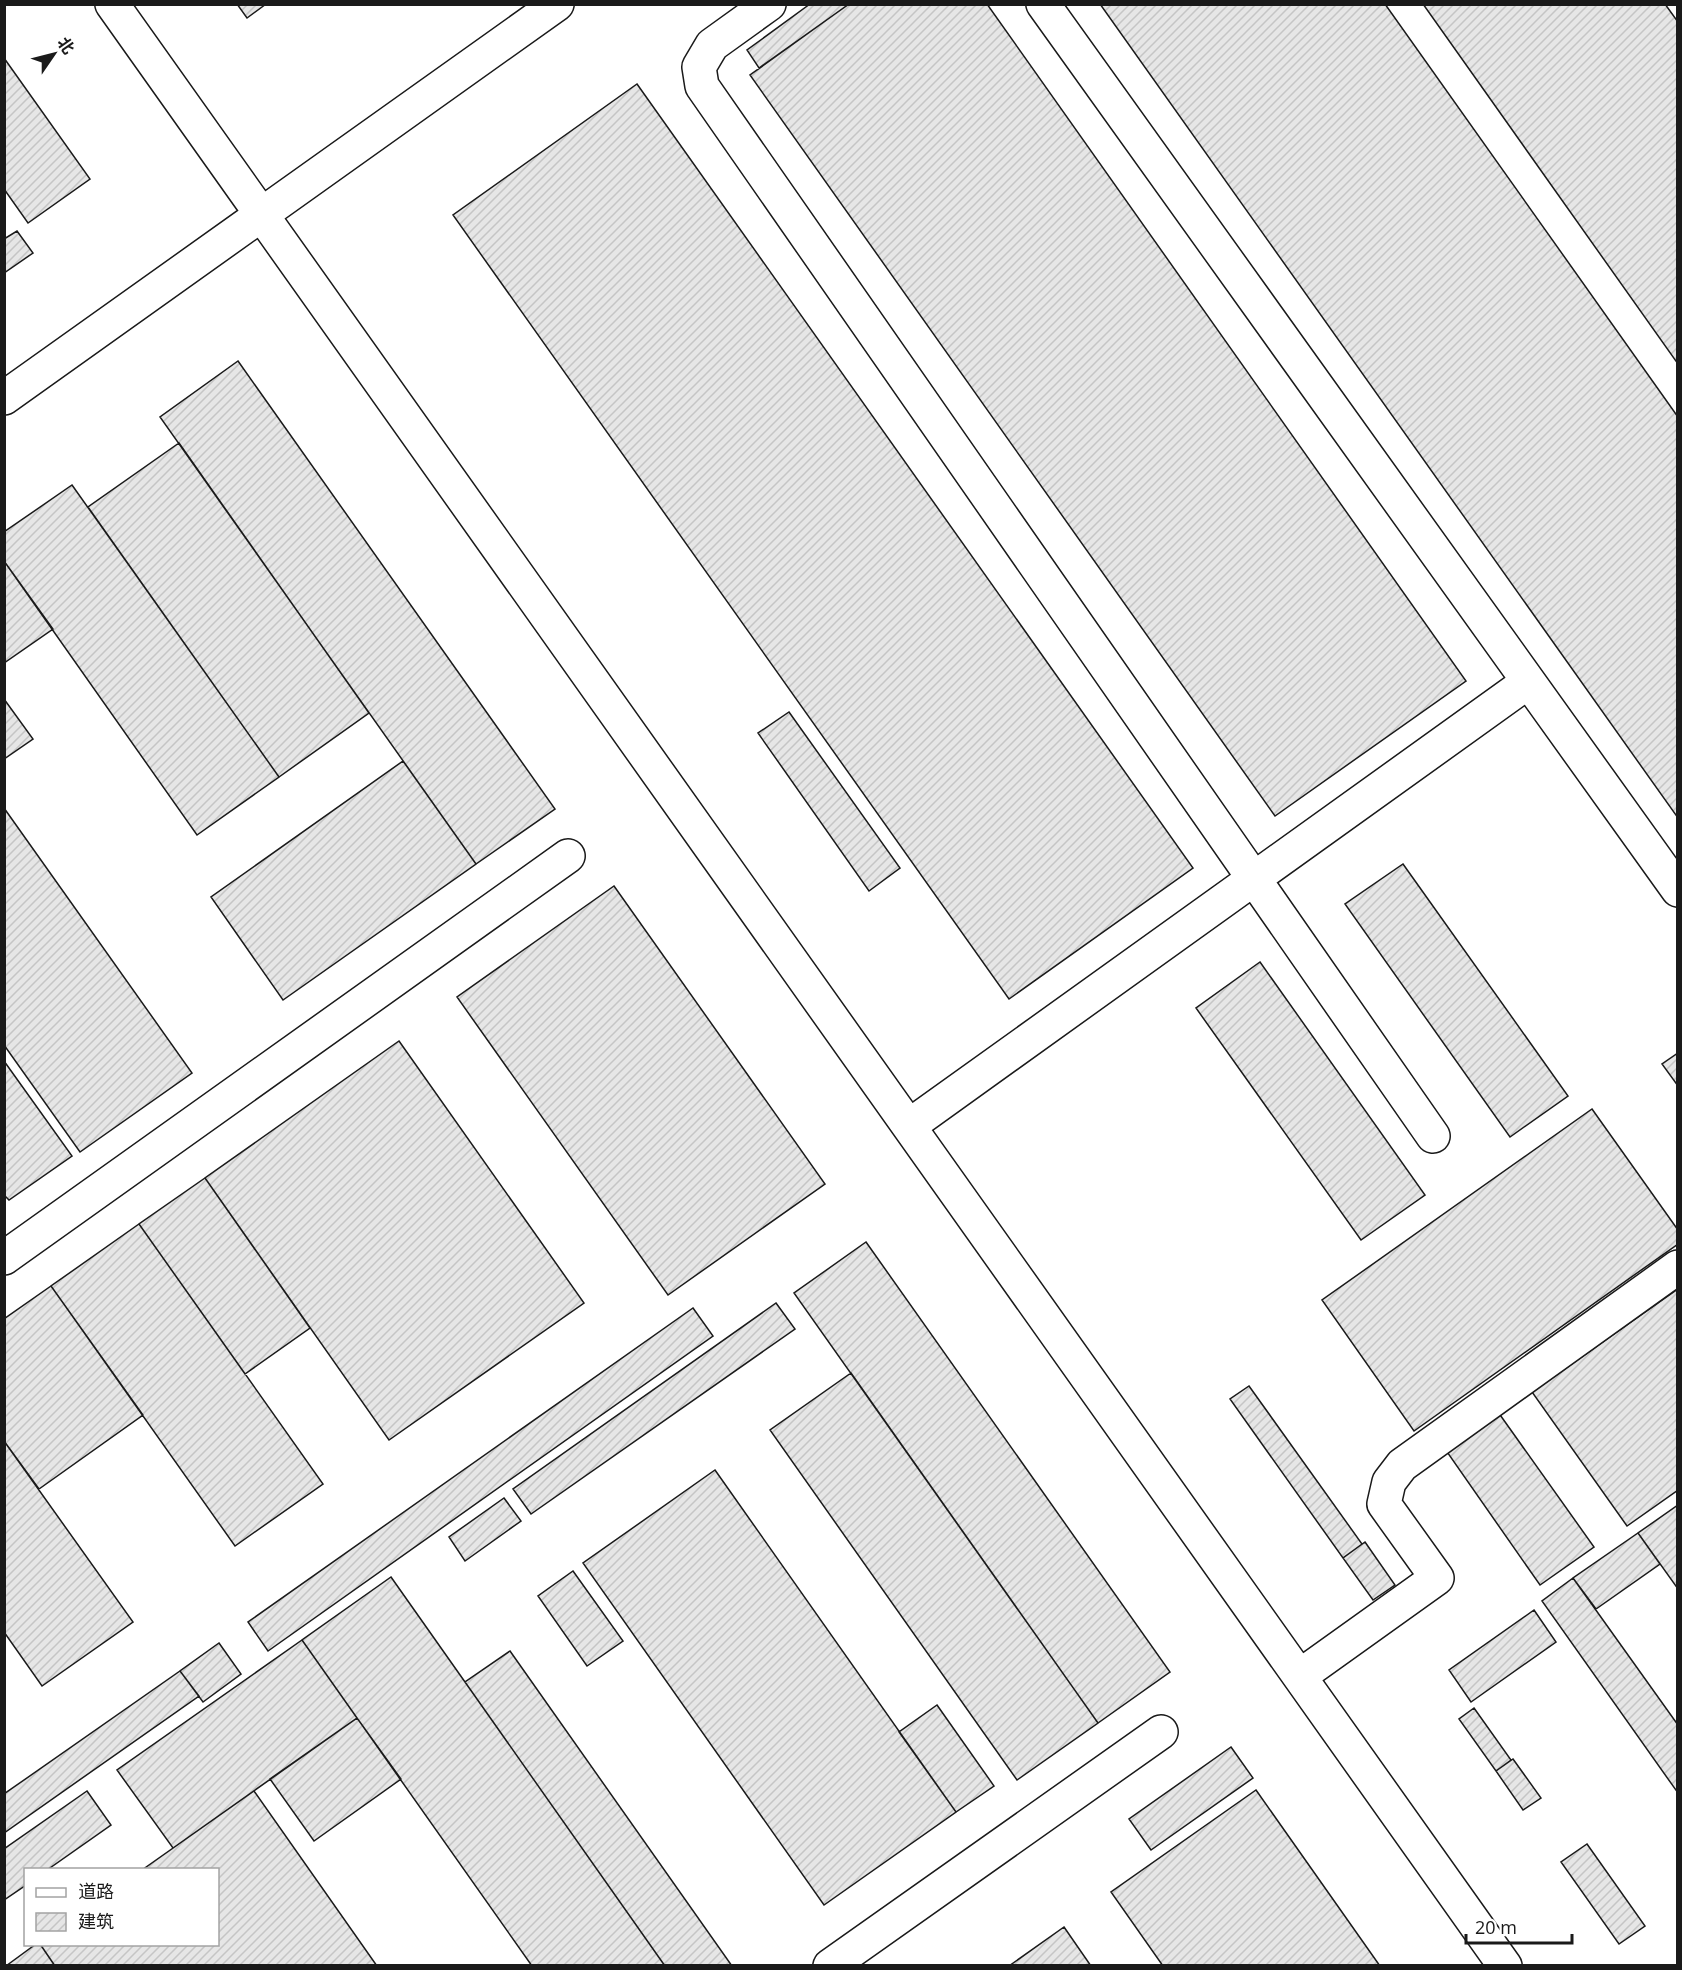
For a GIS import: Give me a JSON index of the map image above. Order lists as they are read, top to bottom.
{
  "legend": ["道路", "建筑"],
  "scale_bar": "20 m",
  "north": "top right"
}
